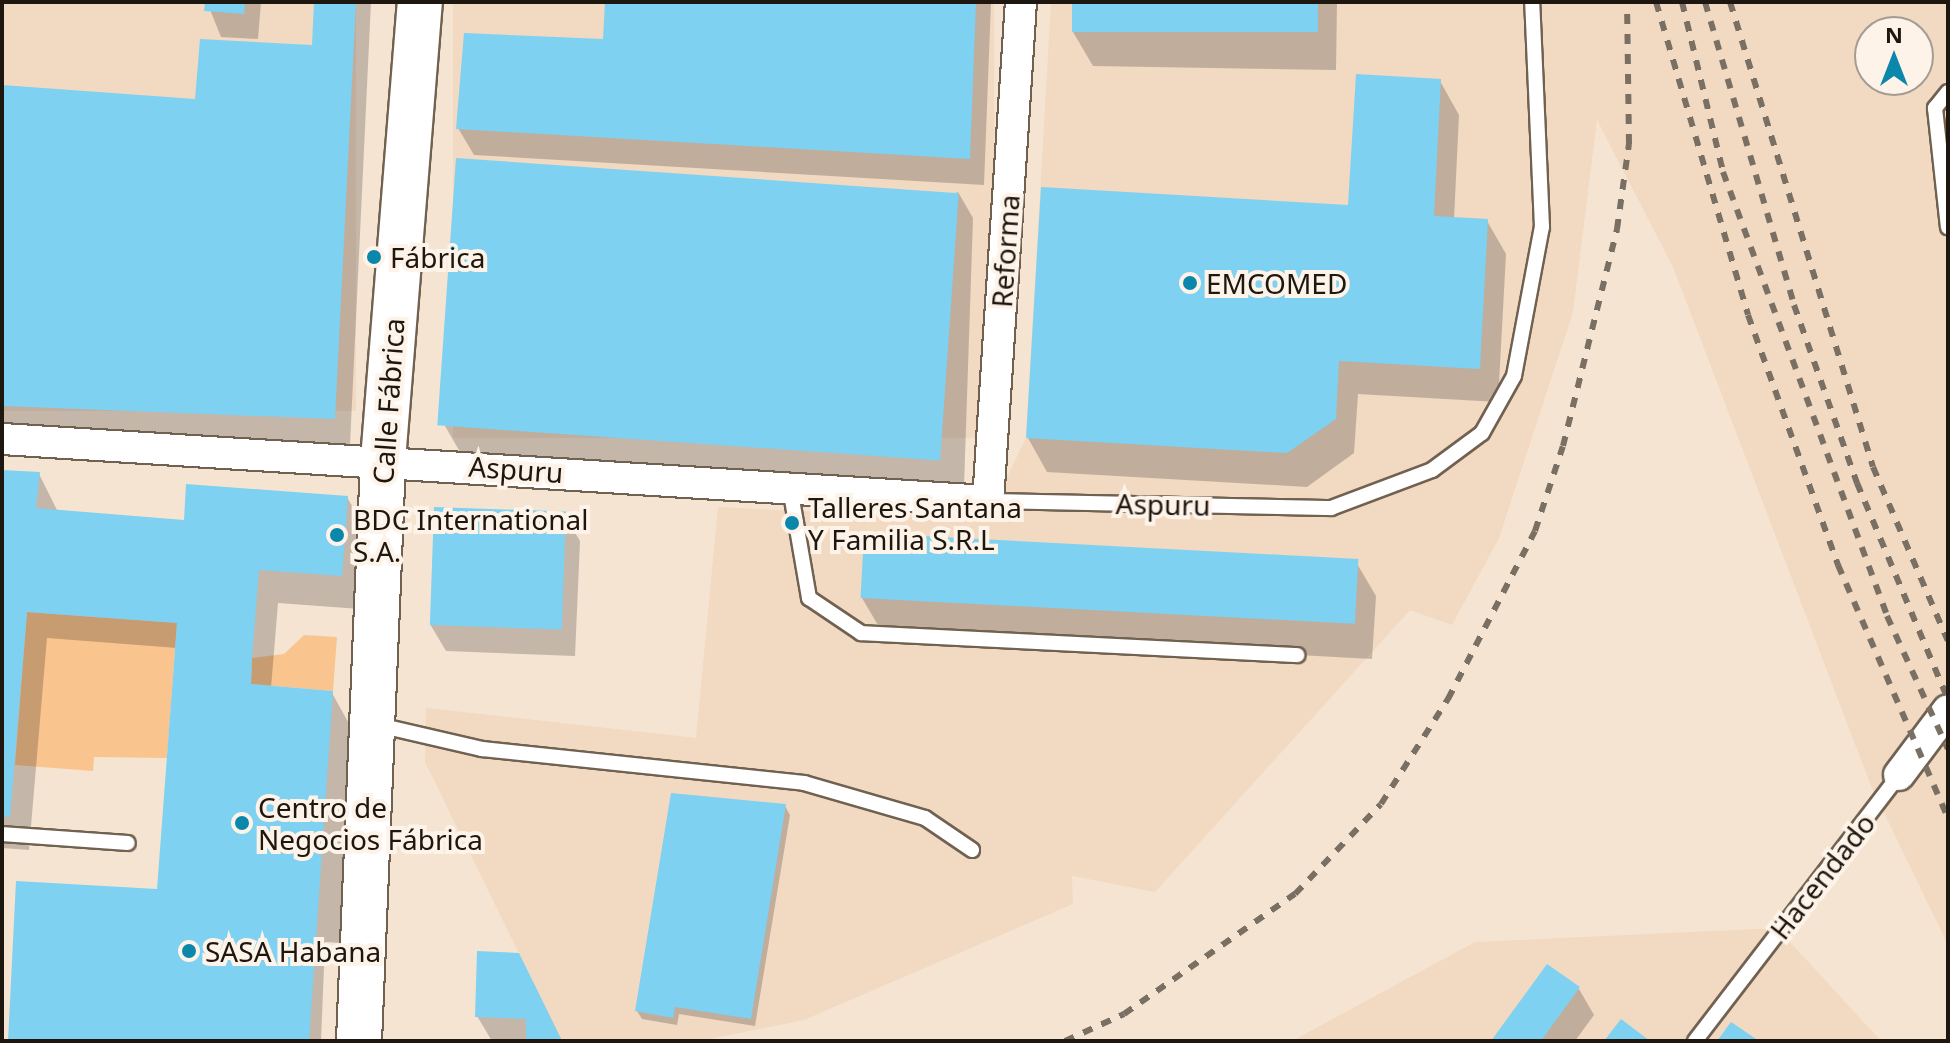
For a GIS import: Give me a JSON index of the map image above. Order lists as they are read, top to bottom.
{
  "streets": {
    "main road": ["Calle Fábrica"],
    "street": ["Reforma", "Aspuru", "Hacendado"]
  },
  "crossings": [
    ["Reforma", "Aspuru"],
    ["Calle Fábrica", "Aspuru"]
  ],
  "places": [
    "Fábrica",
    "EMCOMED",
    "Talleres Santana Y Familia S.R.L",
    "BDC International S.A.",
    "Centro de Negocios Fábrica",
    "SASA Habana"
  ],
  "north": "top"
}
